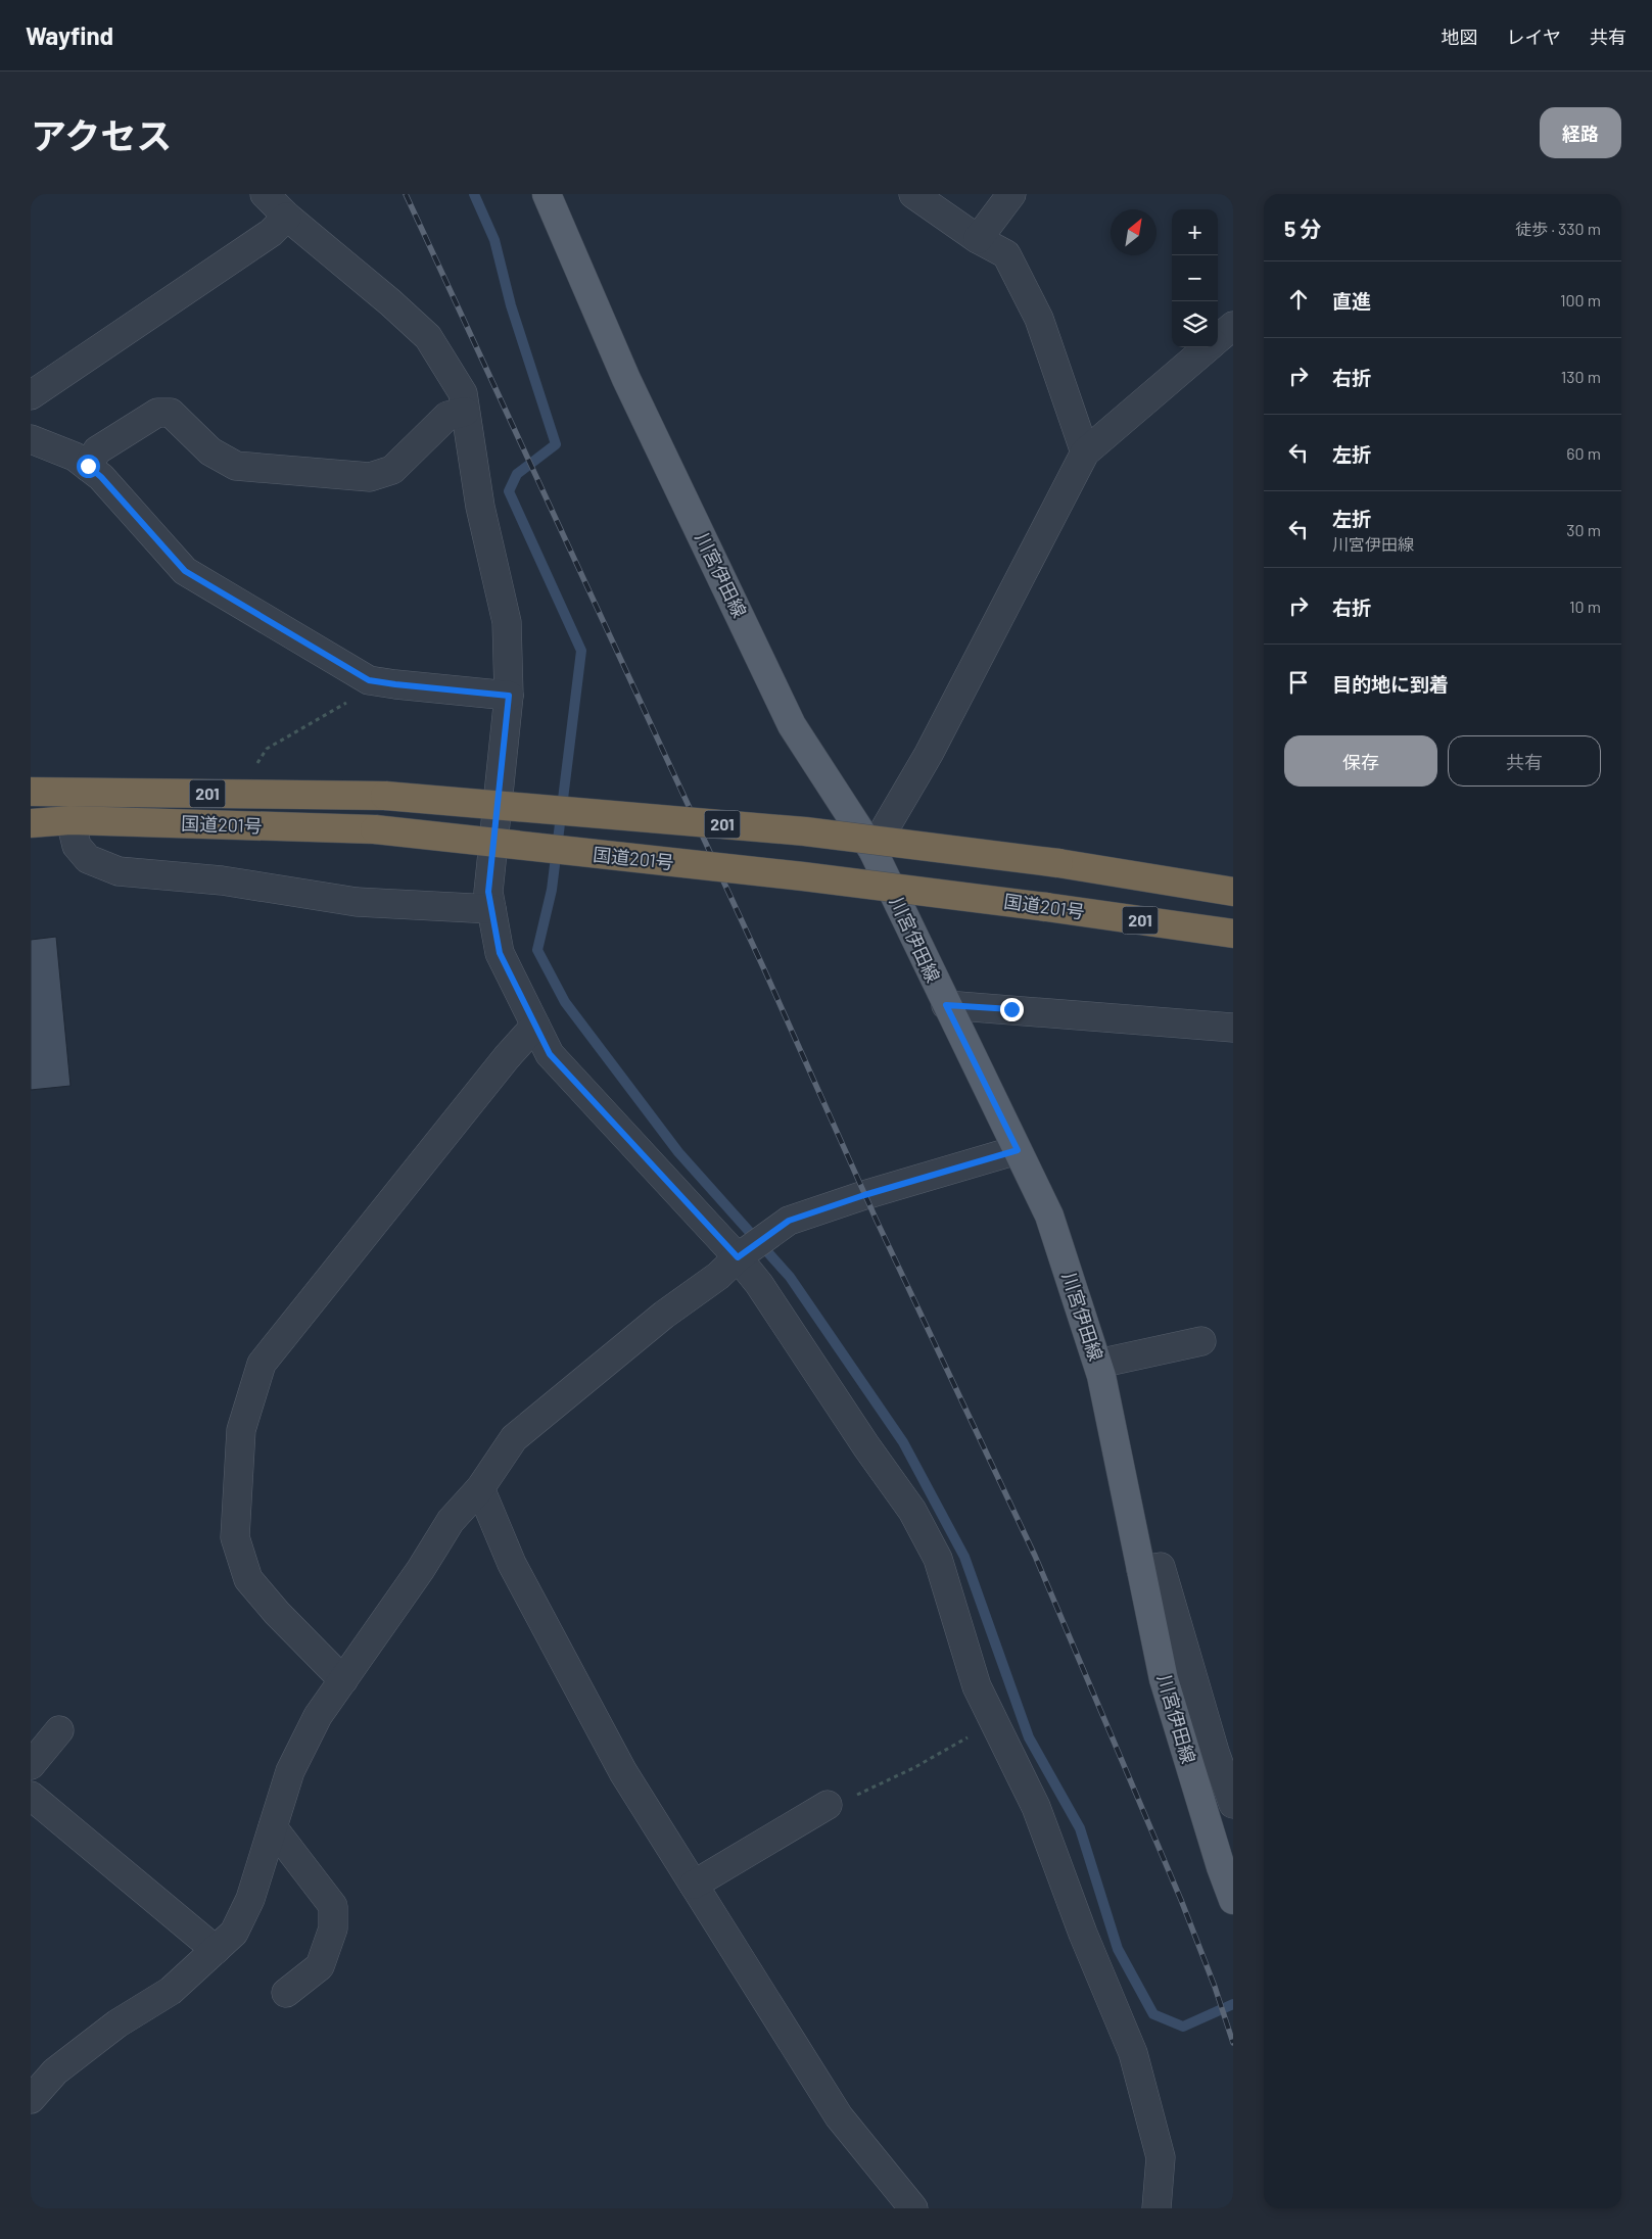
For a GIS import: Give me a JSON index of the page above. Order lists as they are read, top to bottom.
{
  "streets": {
    "highway": ["201", "国道201号"],
    "main road": ["川宮伊田線"]
  },
  "north": "top right",
  "page": {
    "header": "Wayfind",
    "nav": ["地図", "レイヤ", "共有"],
    "title": "アクセス",
    "buttons": [
      "経路",
      ["保存", "共有"]
    ],
    "heading": ["5 分", "徒歩 · 330 m"],
    "map_buttons": ["+", "−"],
    "list": [
      ["直進", "100 m"],
      ["右折", "130 m"],
      ["左折", "60 m"],
      ["左折", "川宮伊田線", "30 m"],
      ["右折", "10 m"],
      "目的地に到着"
    ]
  }
}
